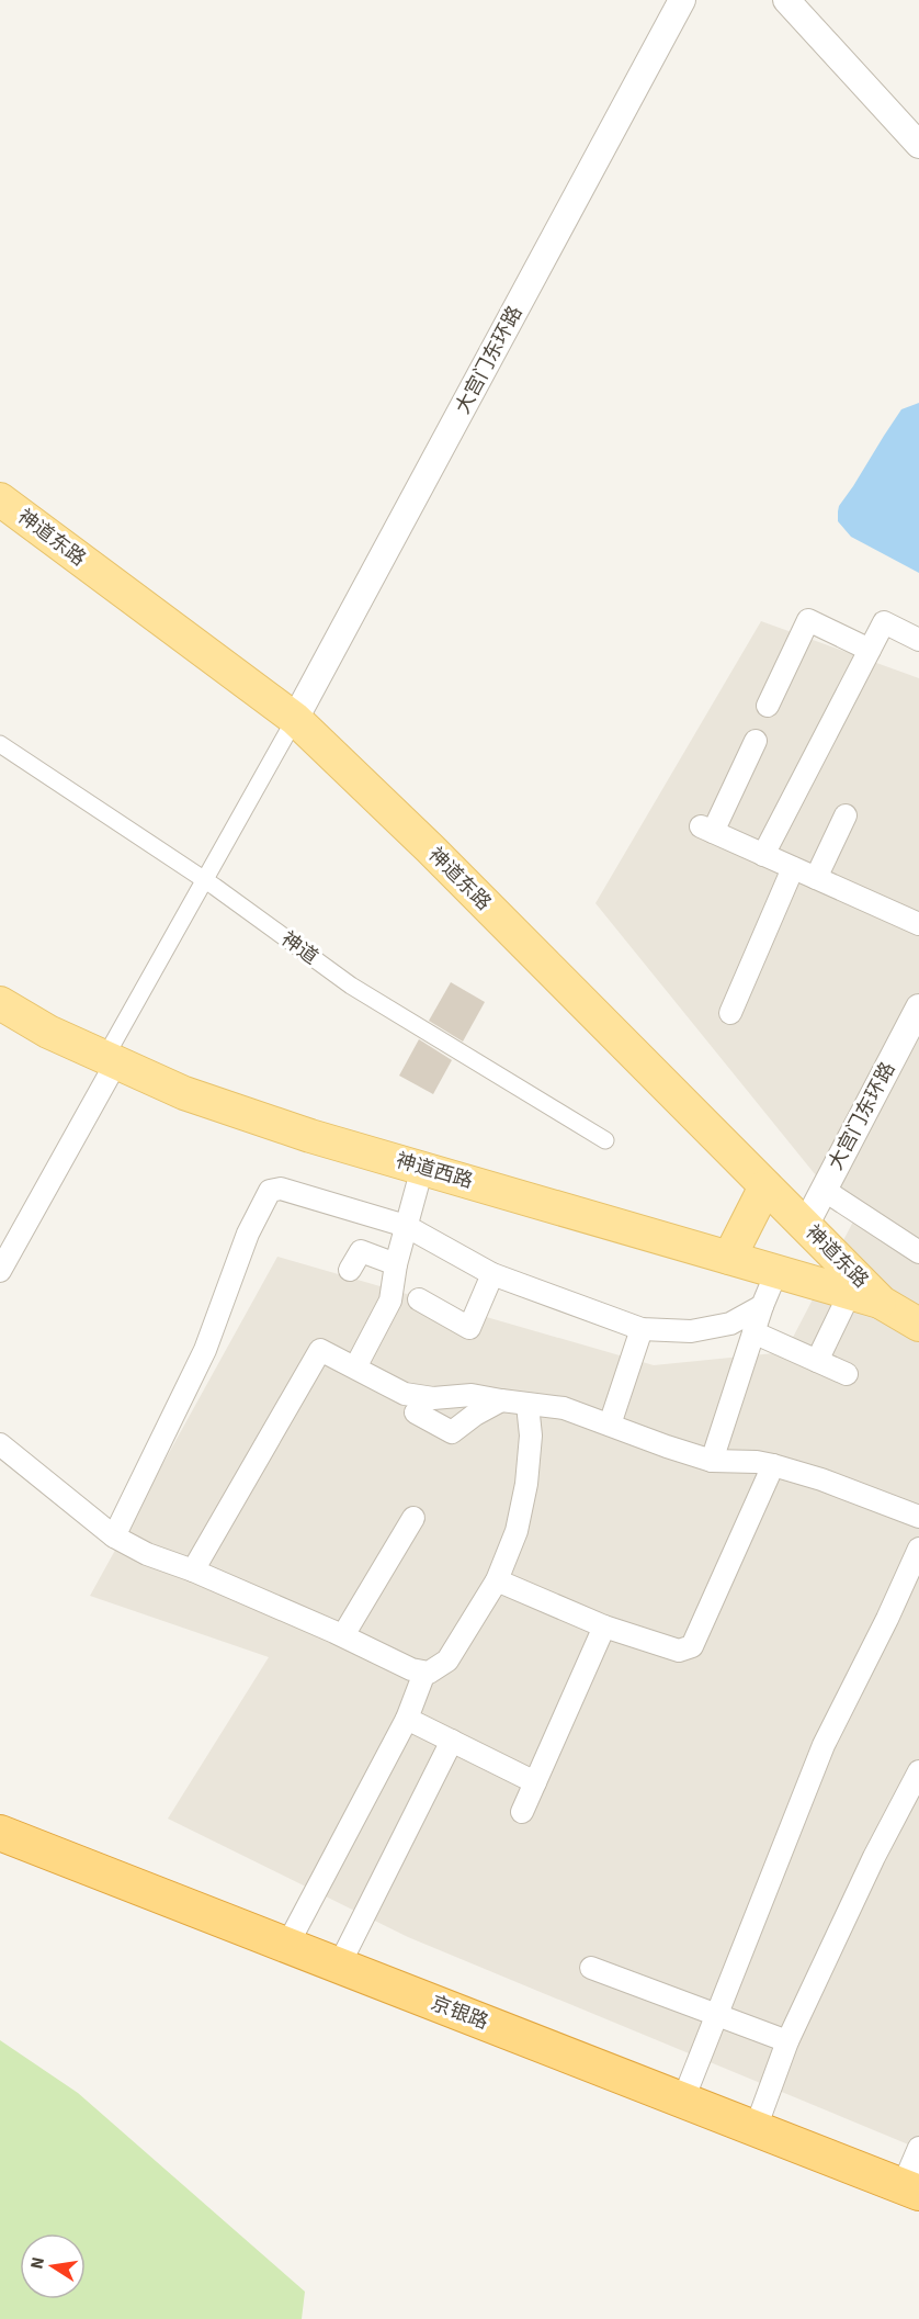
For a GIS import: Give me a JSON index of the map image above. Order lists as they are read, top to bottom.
{
  "streets": {
    "highway": ["京银路"],
    "main road": ["神道东路", "神道西路"],
    "street": ["大宫门东环路", "神道"]
  },
  "crossings": [
    ["大宫门东环路", "神道东路"],
    ["神道东路", "神道西路"]
  ],
  "north": "left"
}
